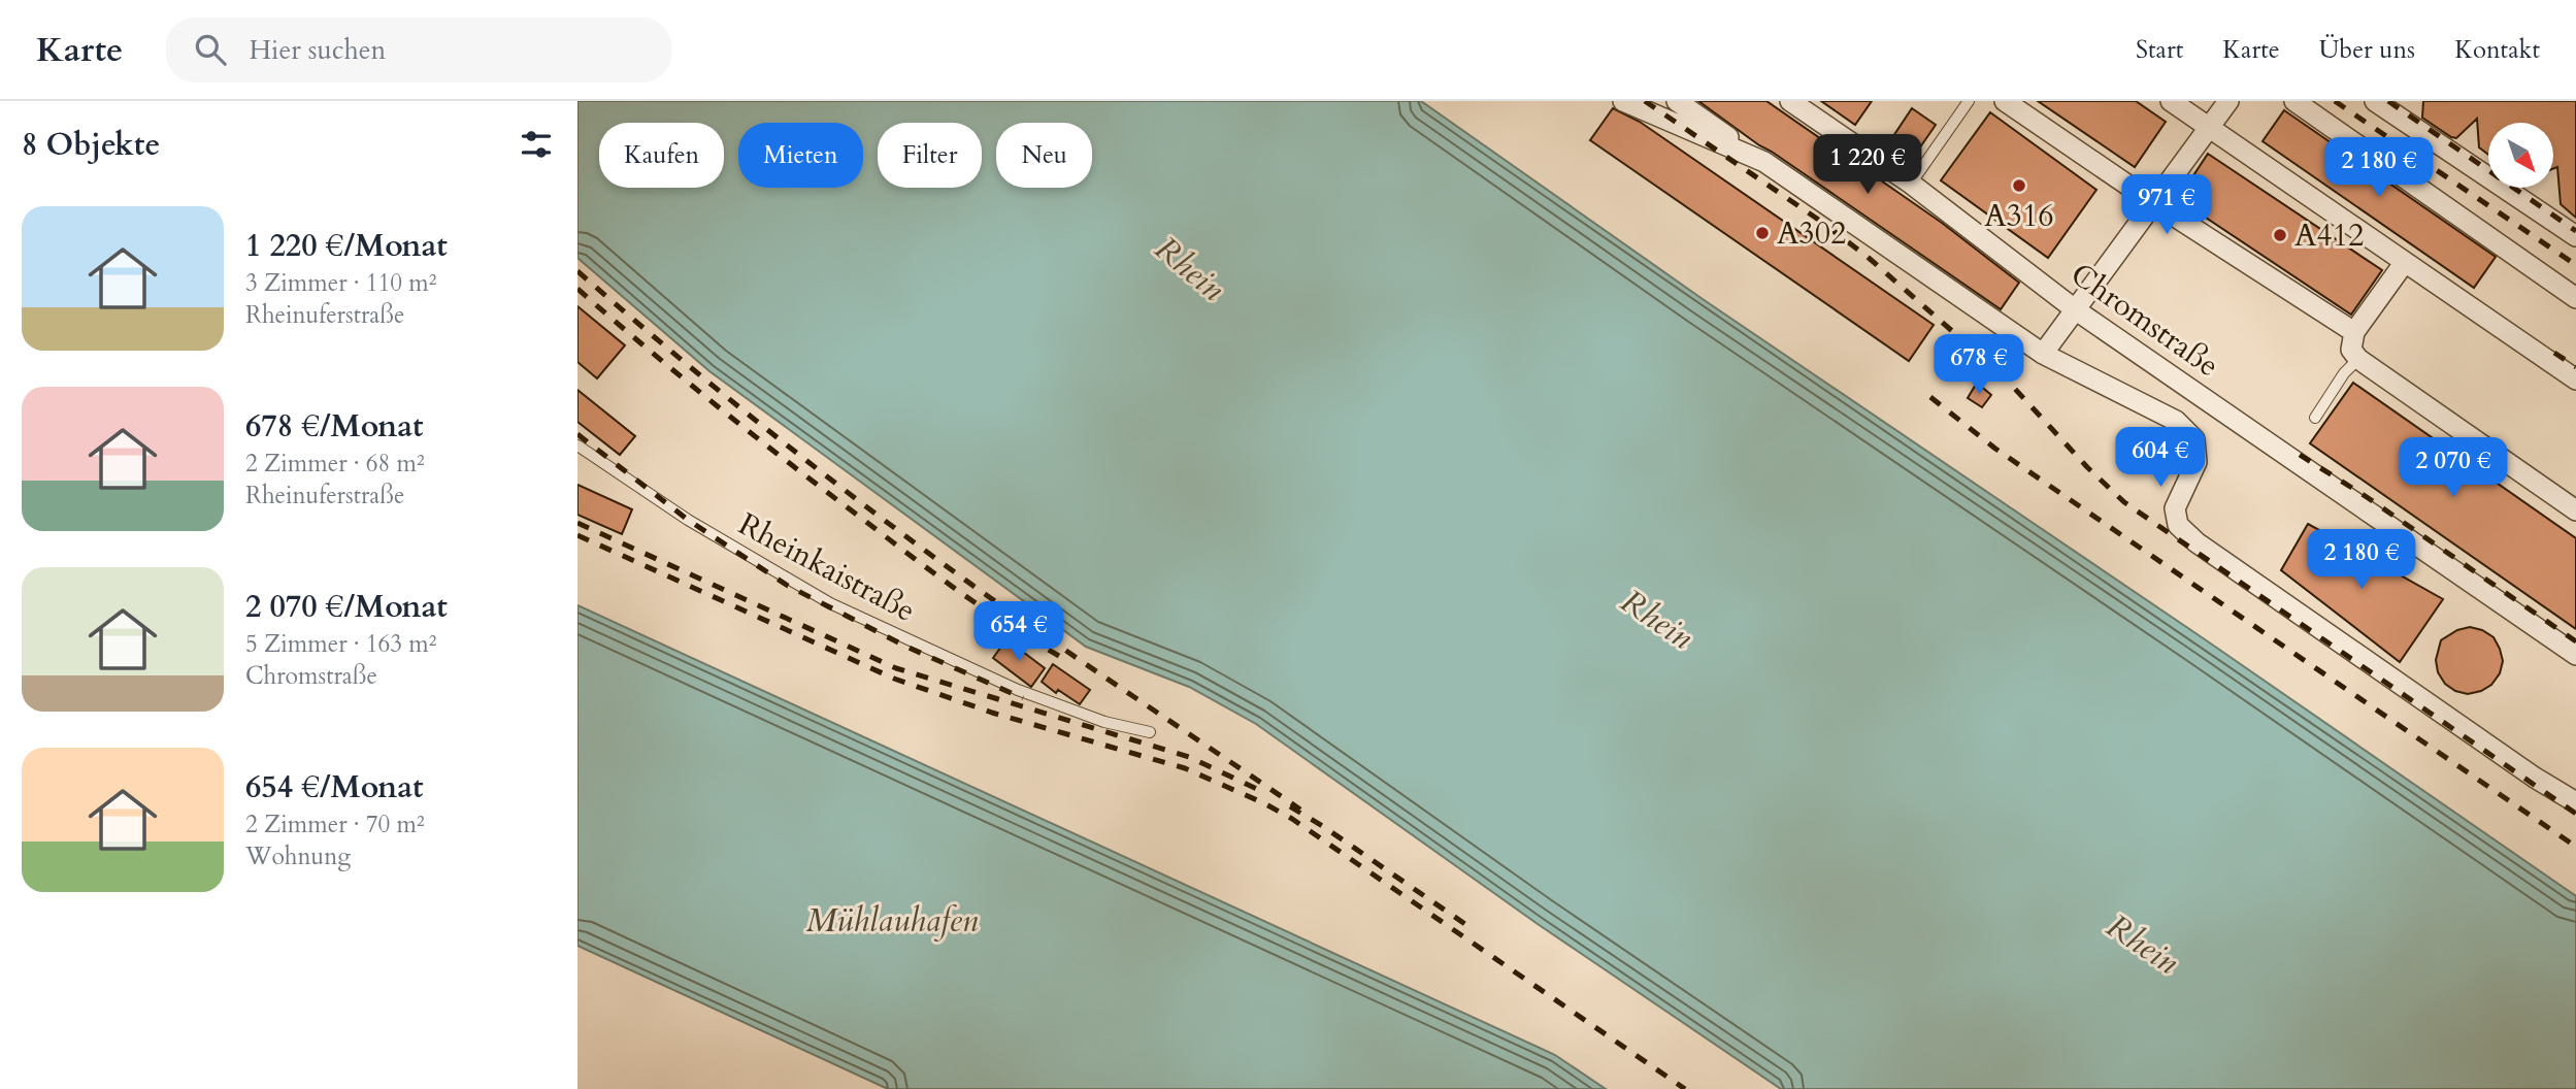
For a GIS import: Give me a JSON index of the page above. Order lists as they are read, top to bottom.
{
  "streets": {
    "street": ["Chromstraße"],
    "lane": ["Rheinkaistraße"]
  },
  "water": ["Rhein", "Mühlauhafen"],
  "places": ["A316", "A302", "A412"],
  "north": "bottom right",
  "page": {
    "header": "Karte",
    "search": "Hier suchen",
    "nav": [
      "Start",
      "Karte",
      "Über uns",
      "Kontakt"
    ],
    "heading": "8 Objekte",
    "chip": [
      "Kaufen",
      "Mieten",
      "Filter",
      "Neu"
    ],
    "price": [
      "1 220 €",
      "2 180 €",
      "971 €",
      "678 €",
      "604 €",
      "2 070 €",
      "2 180 €",
      "654 €"
    ],
    "list": [
      {
        "name": "1 220 €/Monat",
        "note": "3 Zimmer · 110 m² · Rheinuferstraße"
      },
      {
        "name": "678 €/Monat",
        "note": "2 Zimmer · 68 m² · Rheinuferstraße"
      },
      {
        "name": "2 070 €/Monat",
        "note": "5 Zimmer · 163 m² · Chromstraße"
      },
      {
        "name": "654 €/Monat",
        "note": "2 Zimmer · 70 m² · Wohnung"
      }
    ]
  }
}
